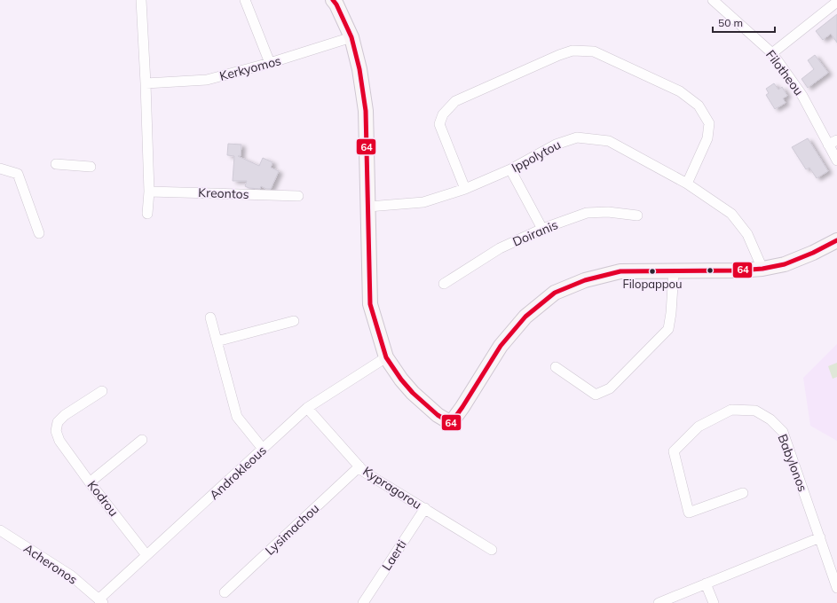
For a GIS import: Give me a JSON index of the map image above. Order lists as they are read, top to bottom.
{
  "streets": {
    "street": [
      "Kerkyomos",
      "Filotheou",
      "Ippolytou",
      "Kreontos",
      "Doiranis",
      "Babylonos",
      "Androkleous",
      "Kypragorou",
      "Kodrou",
      "Lysimachou",
      "Laerti",
      "Acheronos"
    ]
  },
  "crossings": [
    ["Androkleous", "Kypragorou"],
    ["Androkleous", "Kodrou"],
    ["Androkleous", "Acheronos"],
    ["Kypragorou", "Lysimachou"],
    ["Kypragorou", "Laerti"]
  ],
  "places": ["Filopappou"],
  "lines": ["transit line 64"],
  "scale_bar": "50 m"
}
